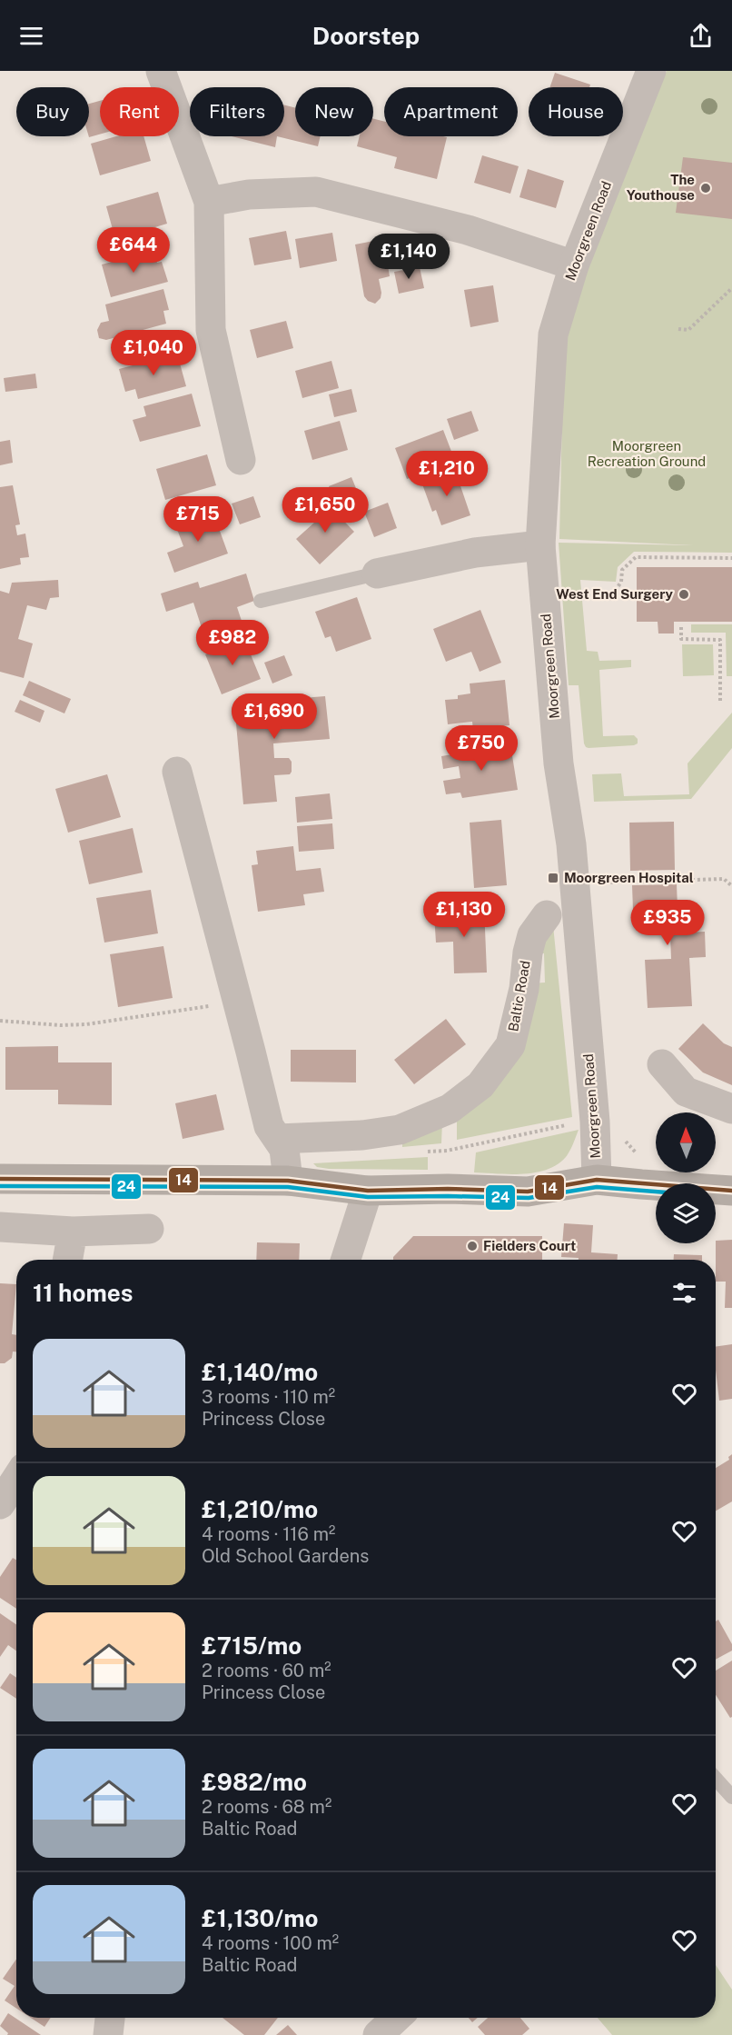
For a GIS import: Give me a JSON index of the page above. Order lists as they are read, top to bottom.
{
  "streets": {
    "street": ["Moorgreen Road", "Baltic Road"]
  },
  "parks": ["Moorgreen Recreation Ground"],
  "places": {
    "other": ["The Youthouse", "West End Surgery", "Fielders Court"],
    "transit": ["Moorgreen Hospital"]
  },
  "lines": ["transit line 14", "transit line 24"],
  "north": "top",
  "page": {
    "header": "Doorstep",
    "chip": [
      "Buy",
      "Rent",
      "Filters",
      "New",
      "Apartment",
      "House"
    ],
    "price": [
      "£644",
      "£1,140",
      "£1,040",
      "£1,210",
      "£1,650",
      "£715",
      "£982",
      "£1,690",
      "£750",
      "£1,130",
      "£935"
    ],
    "heading": "11 homes",
    "list": [
      {
        "name": "£1,140/mo",
        "note": "3 rooms · 110 m² · Princess Close"
      },
      {
        "name": "£1,210/mo",
        "note": "4 rooms · 116 m² · Old School Gardens"
      },
      {
        "name": "£715/mo",
        "note": "2 rooms · 60 m² · Princess Close"
      },
      {
        "name": "£982/mo",
        "note": "2 rooms · 68 m² · Baltic Road"
      },
      {
        "name": "£1,130/mo",
        "note": "4 rooms · 100 m² · Baltic Road"
      }
    ]
  }
}
